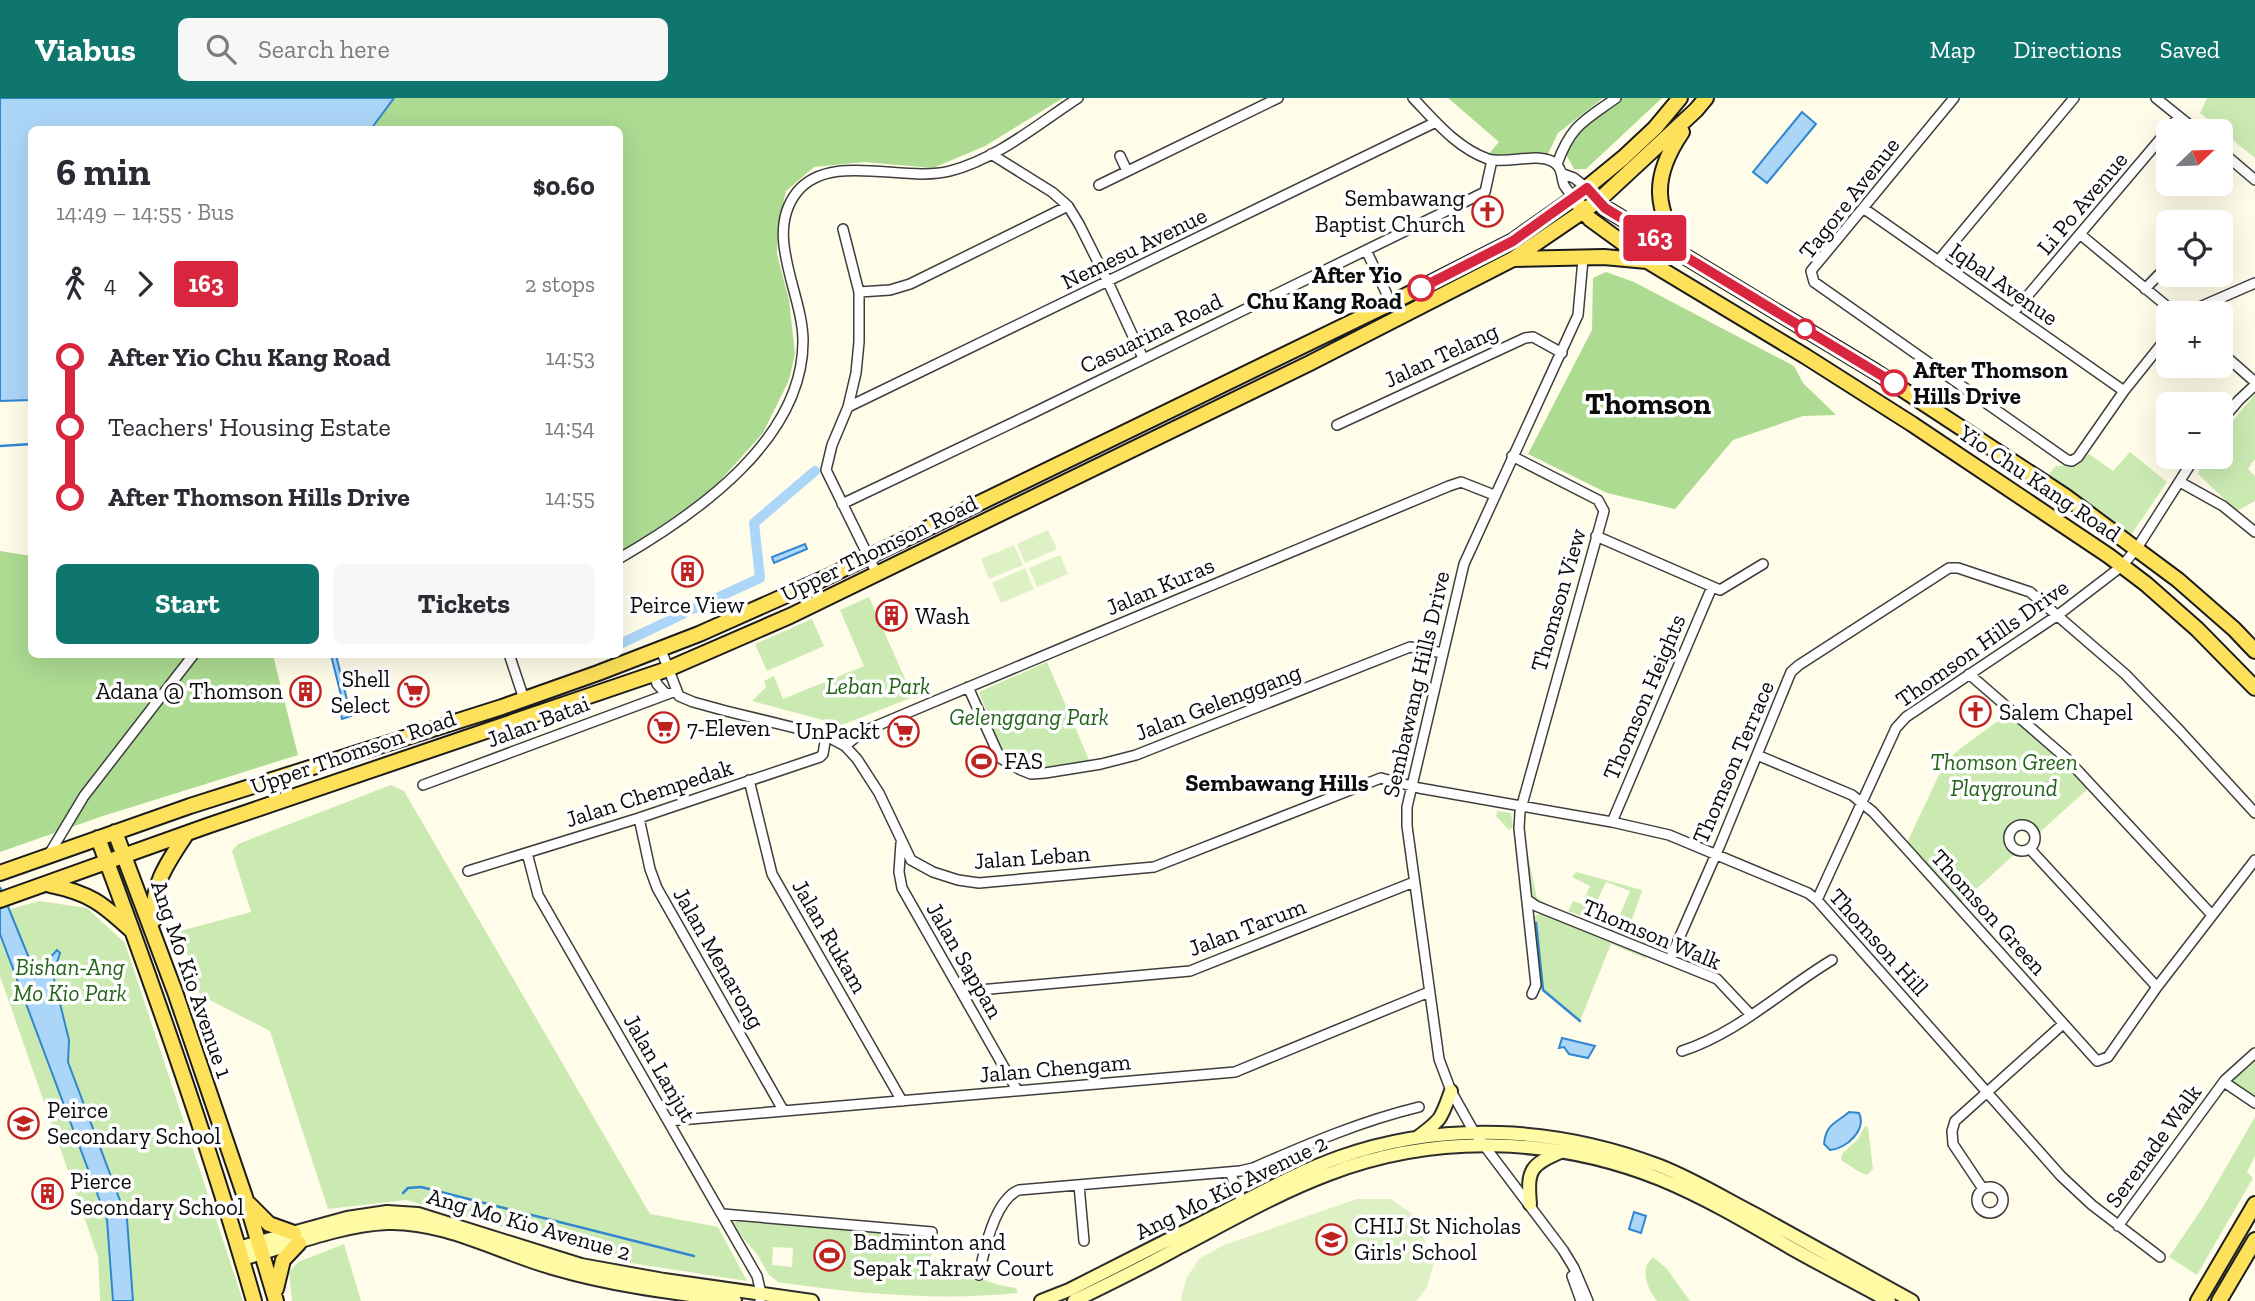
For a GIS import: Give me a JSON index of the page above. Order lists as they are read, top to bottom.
{
  "streets": {
    "main road": [
      "Yio Chu Kang Road",
      "Upper Thomson Road",
      "Ang Mo Kio Avenue 1",
      "Ang Mo Kio Avenue 2"
    ],
    "street": [
      "Tagore Avenue",
      "Li Po Avenue",
      "Nemesu Avenue",
      "Iqbal Avenue",
      "Casuarina Road",
      "Jalan Telang",
      "Jalan Kuras",
      "Thomson View",
      "Thomson Hills Drive",
      "Sembawang Hills Drive",
      "Thomson Heights",
      "Jalan Gelenggang",
      "Jalan Batai",
      "Thomson Terrace",
      "Jalan Chempedak",
      "Jalan Leban",
      "Thomson Green",
      "Jalan Tarum",
      "Thomson Walk",
      "Jalan Rukam",
      "Thomson Hill",
      "Jalan Menarong",
      "Jalan Sappan",
      "Jalan Lanjut",
      "Jalan Chengam",
      "Serenade Walk"
    ]
  },
  "crossings": [
    ["Tagore Avenue", "Iqbal Avenue"],
    ["Li Po Avenue", "Iqbal Avenue"],
    ["Jalan Telang", "Sembawang Hills Drive"],
    ["Yio Chu Kang Road", "Upper Thomson Road"],
    ["Yio Chu Kang Road", "Thomson Hills Drive"],
    ["Upper Thomson Road", "Ang Mo Kio Avenue 1"],
    ["Jalan Kuras", "Sembawang Hills Drive"],
    ["Jalan Kuras", "Jalan Gelenggang"],
    ["Jalan Kuras", "Jalan Leban"],
    ["Thomson View", "Sembawang Hills Drive"],
    ["Thomson View", "Thomson Hill"],
    ["Thomson Hills Drive", "Thomson Terrace"],
    ["Thomson Hills Drive", "Thomson Green"],
    ["Thomson Hills Drive", "Thomson Hill"],
    ["Sembawang Hills Drive", "Jalan Gelenggang"],
    ["Sembawang Hills Drive", "Jalan Leban"],
    ["Sembawang Hills Drive", "Jalan Tarum"],
    ["Sembawang Hills Drive", "Thomson Hill"],
    ["Sembawang Hills Drive", "Jalan Chengam"],
    ["Sembawang Hills Drive", "Ang Mo Kio Avenue 2"],
    ["Thomson Heights", "Thomson Hill"],
    ["Jalan Batai", "Jalan Leban"],
    ["Thomson Terrace", "Thomson Green"],
    ["Thomson Terrace", "Thomson Walk"],
    ["Thomson Terrace", "Thomson Hill"],
    ["Jalan Chempedak", "Jalan Leban"],
    ["Jalan Chempedak", "Jalan Rukam"],
    ["Jalan Chempedak", "Jalan Menarong"],
    ["Jalan Chempedak", "Jalan Lanjut"],
    ["Jalan Leban", "Thomson Hill"],
    ["Jalan Leban", "Jalan Sappan"],
    ["Jalan Tarum", "Jalan Sappan"],
    ["Jalan Rukam", "Jalan Chengam"],
    ["Thomson Hill", "Serenade Walk"],
    ["Jalan Menarong", "Jalan Chengam"],
    ["Jalan Sappan", "Jalan Chengam"],
    ["Ang Mo Kio Avenue 1", "Ang Mo Kio Avenue 2"],
    ["Jalan Lanjut", "Jalan Chengam"],
    ["Jalan Lanjut", "Ang Mo Kio Avenue 2"]
  ],
  "districts": ["Thomson", "Sembawang Hills"],
  "parks": [
    "Leban Park",
    "Gelenggang Park",
    "Thomson Green Playground",
    "Bishan-Ang Mo Kio Park"
  ],
  "places": {
    "church": ["Sembawang Baptist Church", "Salem Chapel"],
    "other": ["After Yio Chu Kang Road", "After Thomson Hills Drive"],
    "building": [
      "Peirce View",
      "Wash",
      "Adana @ Thomson",
      "Pierce Secondary School"
    ],
    "supermarket": ["Shell Select", "7-Eleven", "UnPackt"],
    "sports": ["FAS", "Badminton and Sepak Takraw Court"],
    "school or university": ["Peirce Secondary School", "CHIJ St Nicholas Girls' School"]
  },
  "lines": ["bus line 163"],
  "north": "top right",
  "page": {
    "header": "Viabus",
    "search": "Search here",
    "nav": ["Map", "Directions", "Saved"],
    "on_map": "163",
    "map_buttons": ["+", "−"],
    "heading": ["6 min", "14:49 – 14:55 · Bus", "$0.60"],
    "legs": ["4", "163", "2 stops"],
    "list": [
      {
        "name": "After Yio Chu Kang Road",
        "value": "14:53"
      },
      {
        "name": "Teachers' Housing Estate",
        "value": "14:54"
      },
      {
        "name": "After Thomson Hills Drive",
        "value": "14:55"
      }
    ],
    "buttons": ["Start", "Tickets"]
  }
}
